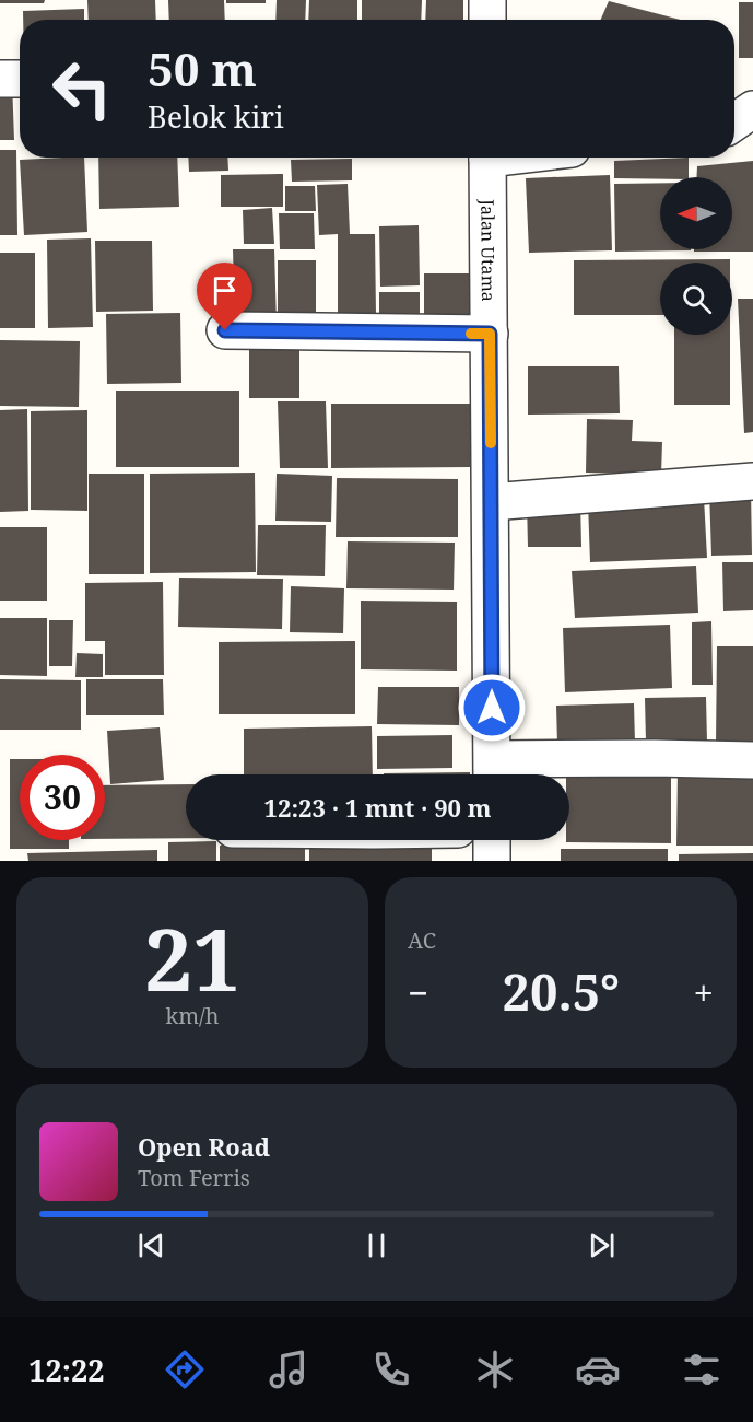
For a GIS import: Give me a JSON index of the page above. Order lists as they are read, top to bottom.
{
  "streets": {
    "street": ["Jalan Utama"]
  },
  "north": "left",
  "page": {
    "turn": ["50 m", "Belok kiri"],
    "limit": "30",
    "trip": "12:23 · 1 mnt · 90 m",
    "tile": [
      ["21", "km/h"],
      "AC"
    ],
    "heat": ["−", "20.5°", "+"],
    "song": ["Open Road", "Tom Ferris"],
    "tabs": "12:22"
  }
}
